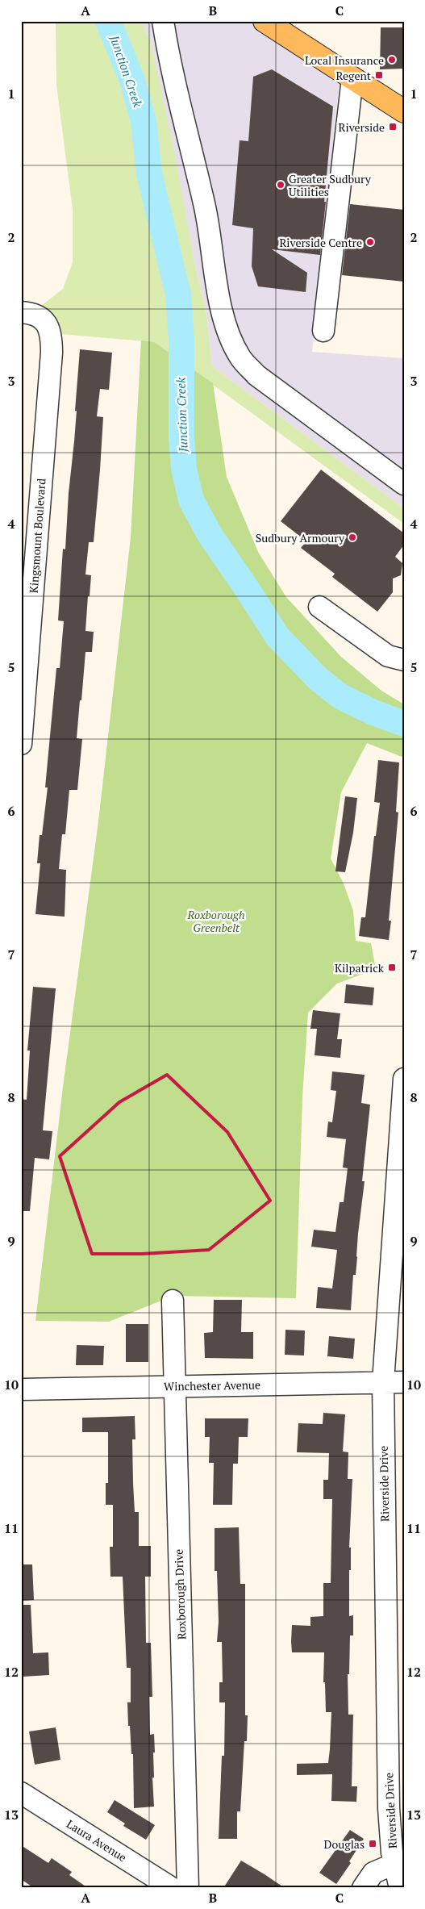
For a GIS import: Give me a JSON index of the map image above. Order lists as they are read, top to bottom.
{
  "streets": {
    "street": [
      "Kingsmount Boulevard",
      "Winchester Avenue",
      "Riverside Drive",
      "Roxborough Drive",
      "Laura Avenue"
    ]
  },
  "crossings": [
    ["Winchester Avenue", "Riverside Drive"],
    ["Winchester Avenue", "Roxborough Drive"]
  ],
  "water": ["Junction Creek"],
  "parks": ["Roxborough Greenbelt"],
  "places": {
    "other": [
      "Local Insurance",
      "Greater Sudbury Utilities",
      "Riverside Centre",
      "Sudbury Armoury"
    ],
    "transit": [
      "Regent",
      "Riverside",
      "Kilpatrick",
      "Douglas"
    ]
  },
  "grid": {
    "columns": ["A", "B", "C"],
    "rows": [
      "1",
      "2",
      "3",
      "4",
      "5",
      "6",
      "7",
      "8",
      "9",
      "10",
      "11",
      "12",
      "13"
    ]
  }
}
